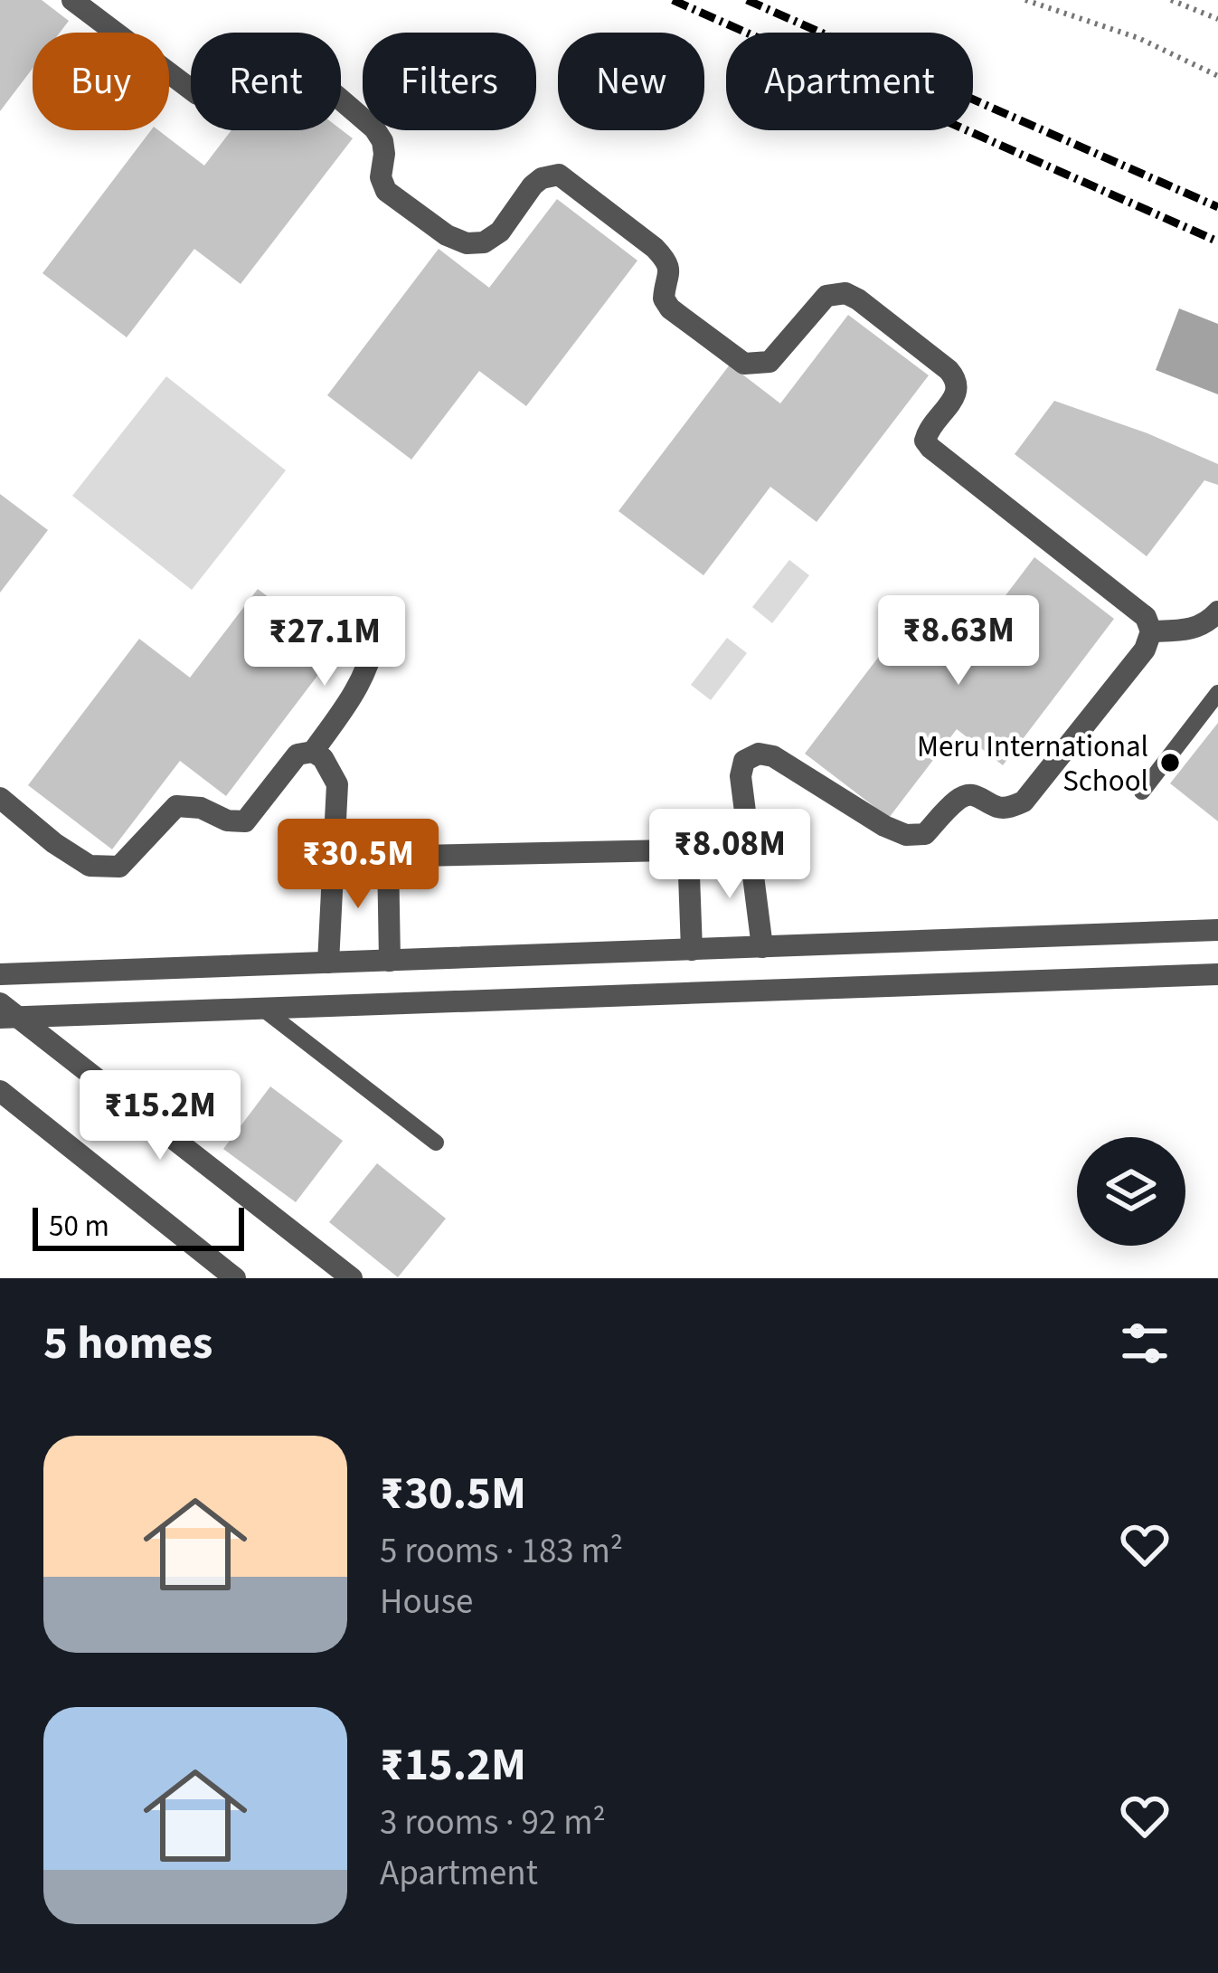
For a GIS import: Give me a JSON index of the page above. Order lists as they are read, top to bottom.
{
  "places": ["Meru International School"],
  "scale_bar": "50 m",
  "page": {
    "chip": [
      "Buy",
      "Rent",
      "Filters",
      "New",
      "Apartment"
    ],
    "price": [
      "₹8.63M",
      "₹27.1M",
      "₹8.08M",
      "₹30.5M",
      "₹15.2M"
    ],
    "scale": "50 m",
    "heading": "5 homes",
    "list": [
      {
        "name": "₹30.5M",
        "note": "5 rooms · 183 m² · House"
      },
      {
        "name": "₹15.2M",
        "note": "3 rooms · 92 m² · Apartment"
      }
    ]
  }
}
